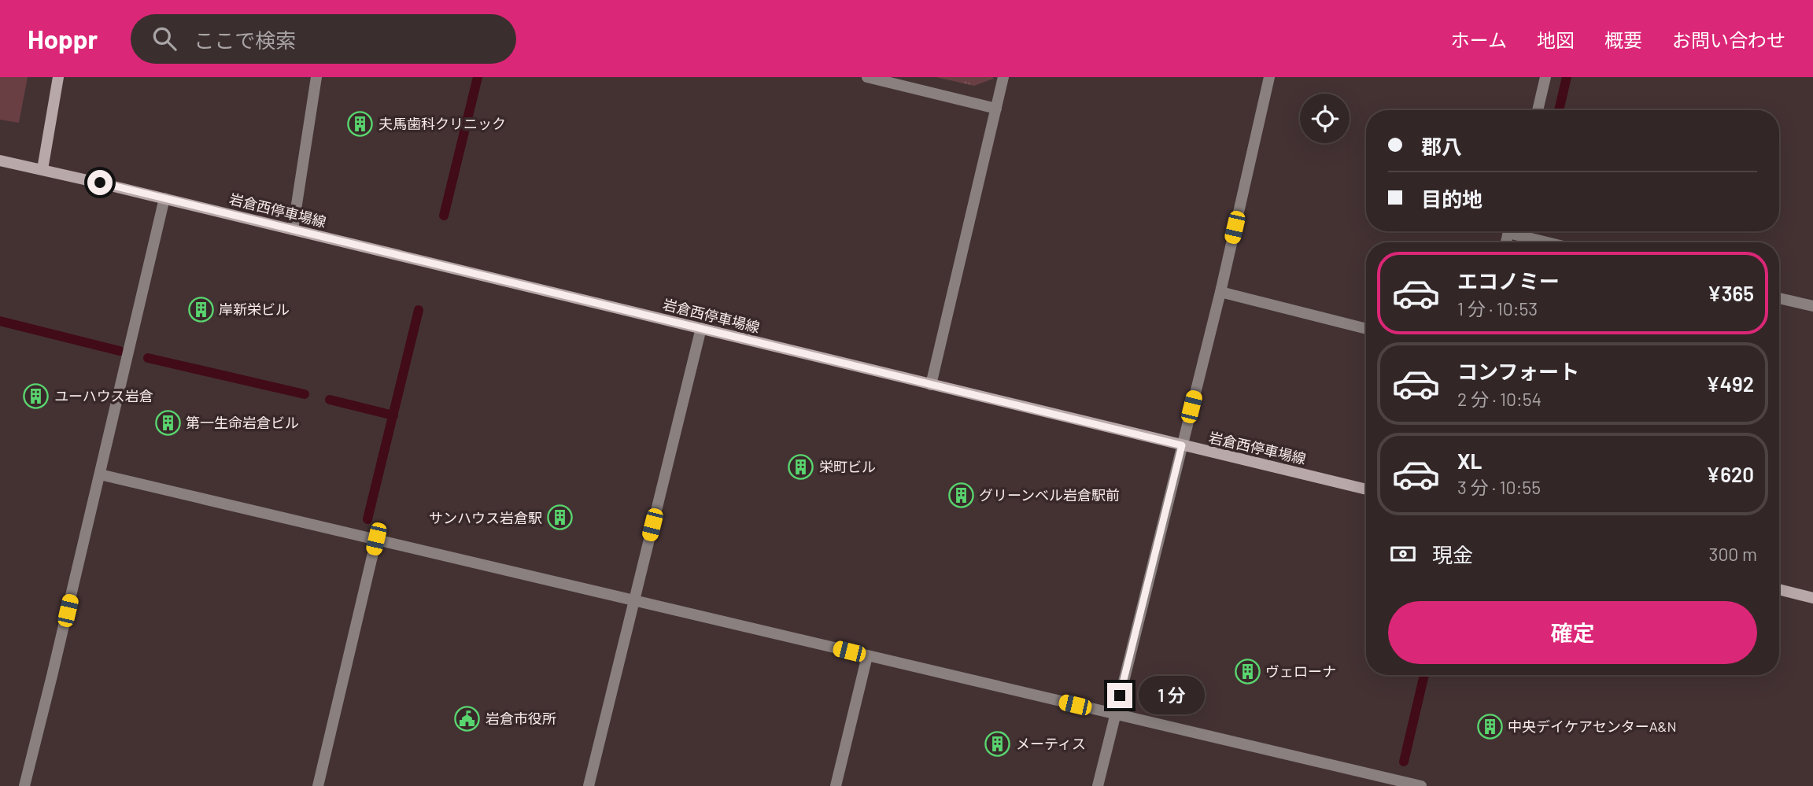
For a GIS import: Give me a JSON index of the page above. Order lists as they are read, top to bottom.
{
  "streets": {
    "main road": ["岩倉西停車場線"]
  },
  "places": {
    "building": [
      "夫馬歯科クリニック",
      "岸新栄ビル",
      "ユーハウス岩倉",
      "第一生命岩倉ビル",
      "栄町ビル",
      "グリーンベル岩倉駅前",
      "サンハウス岩倉駅",
      "ヴェローナ",
      "中央デイケアセンターA&N",
      "メーティス"
    ],
    "public building": ["岩倉市役所"]
  },
  "page": {
    "header": "Hoppr",
    "search": "ここで検索",
    "nav": [
      "ホーム",
      "地図",
      "概要",
      "お問い合わせ"
    ],
    "banner": ["郡八", "目的地"],
    "list": [
      {
        "name": "エコノミー",
        "note": "1 分 · 10:53",
        "value": "¥365"
      },
      {
        "name": "コンフォート",
        "note": "2 分 · 10:54",
        "value": "¥492"
      },
      {
        "name": "XL",
        "note": "3 分 · 10:55",
        "value": "¥620"
      }
    ],
    "pay": ["現金", "300 m"],
    "buttons": "確定",
    "bubble": "1 分"
  }
}
